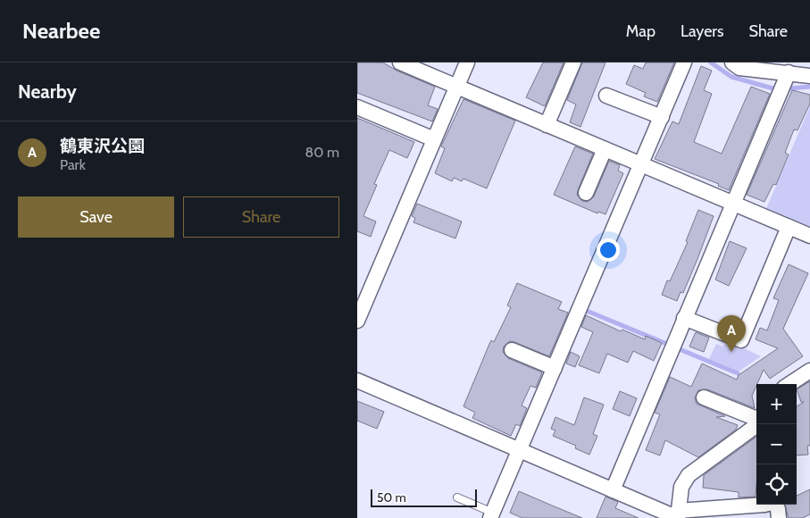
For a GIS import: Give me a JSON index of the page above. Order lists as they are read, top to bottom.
{
  "scale_bar": "50 m",
  "page": {
    "header": "Nearbee",
    "nav": ["Map", "Layers", "Share"],
    "heading": "Nearby",
    "list": [
      {
        "mark": "A",
        "name": "鶴東沢公園",
        "note": "Park",
        "value": "80 m"
      }
    ],
    "buttons": ["Save", "Share"],
    "pins": "A",
    "map_buttons": ["+", "−"],
    "scale": "50 m"
  }
}
